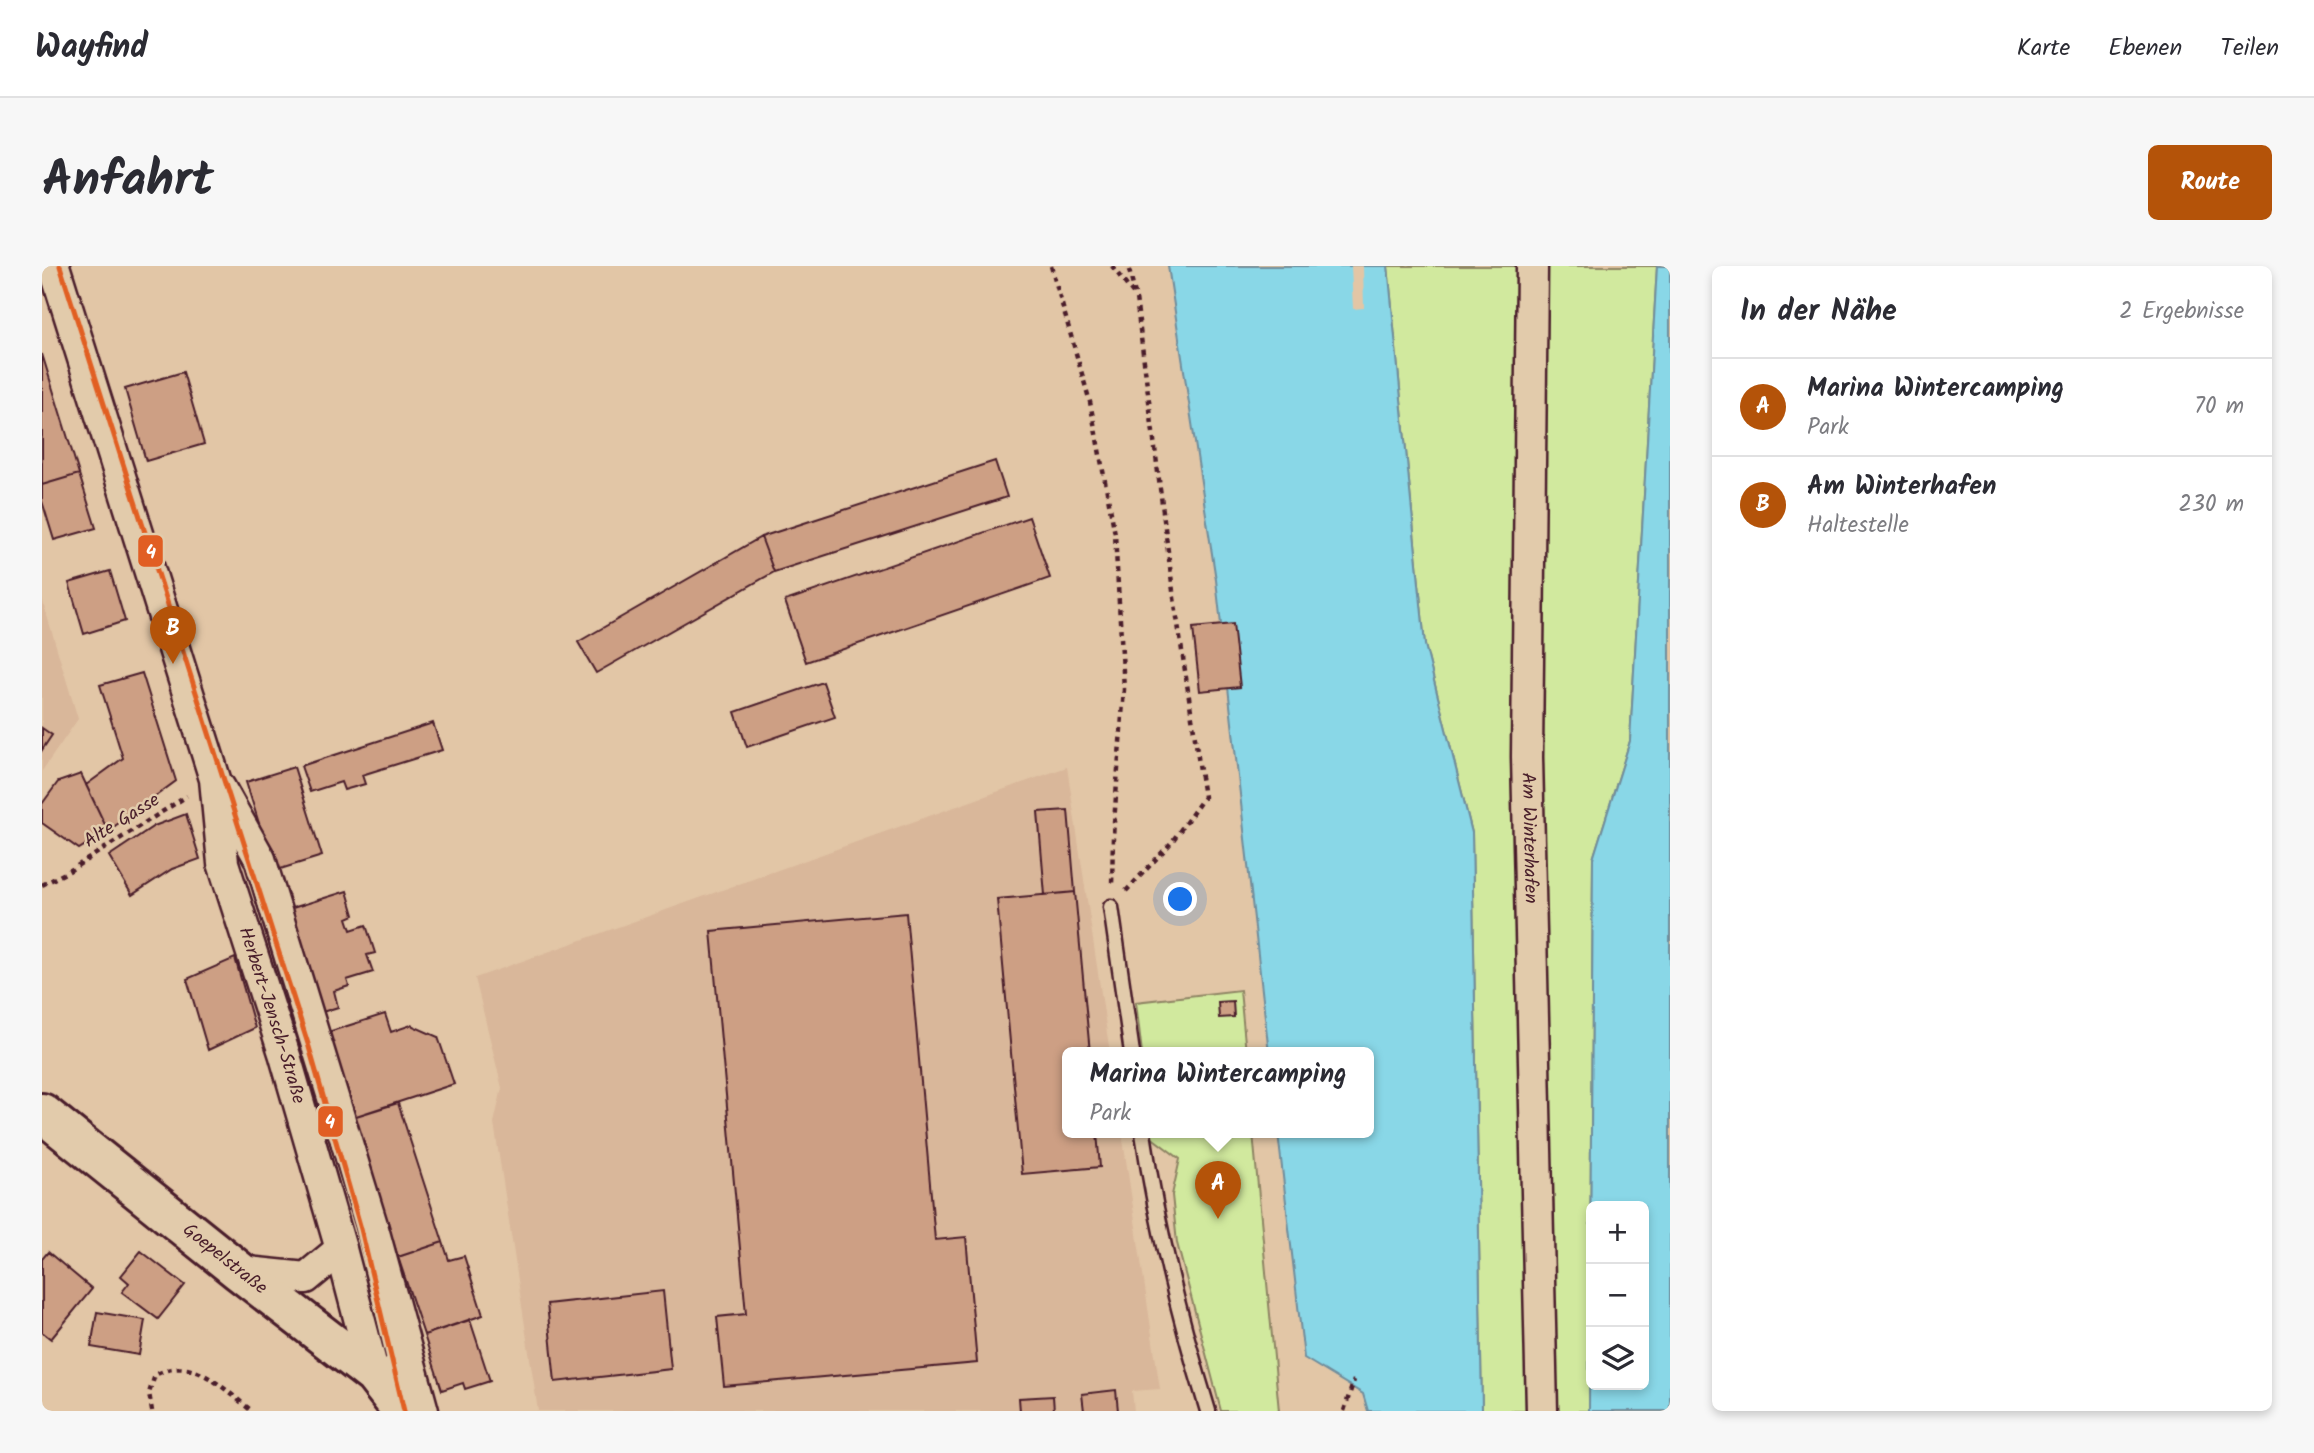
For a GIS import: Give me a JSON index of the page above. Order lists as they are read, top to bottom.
{
  "streets": {
    "street": ["Am Winterhafen", "Herbert-Jensch-Straße", "Goepelstraße"],
    "path": ["Alte Gasse"]
  },
  "crossings": [
    ["Alte Gasse", "Herbert-Jensch-Straße"],
    ["Herbert-Jensch-Straße", "Goepelstraße"]
  ],
  "lines": ["transit line 4"],
  "page": {
    "header": "Wayfind",
    "nav": ["Karte", "Ebenen", "Teilen"],
    "title": "Anfahrt",
    "buttons": "Route",
    "heading": ["In der Nähe", "2 Ergebnisse"],
    "list": [
      {
        "mark": "A",
        "name": "Marina Wintercamping",
        "note": "Park",
        "value": "70 m"
      },
      {
        "mark": "B",
        "name": "Am Winterhafen",
        "note": "Haltestelle",
        "value": "230 m"
      }
    ],
    "pins": ["B", "A"],
    "popup": ["Marina Wintercamping", "Park"],
    "map_buttons": ["+", "−"]
  }
}
